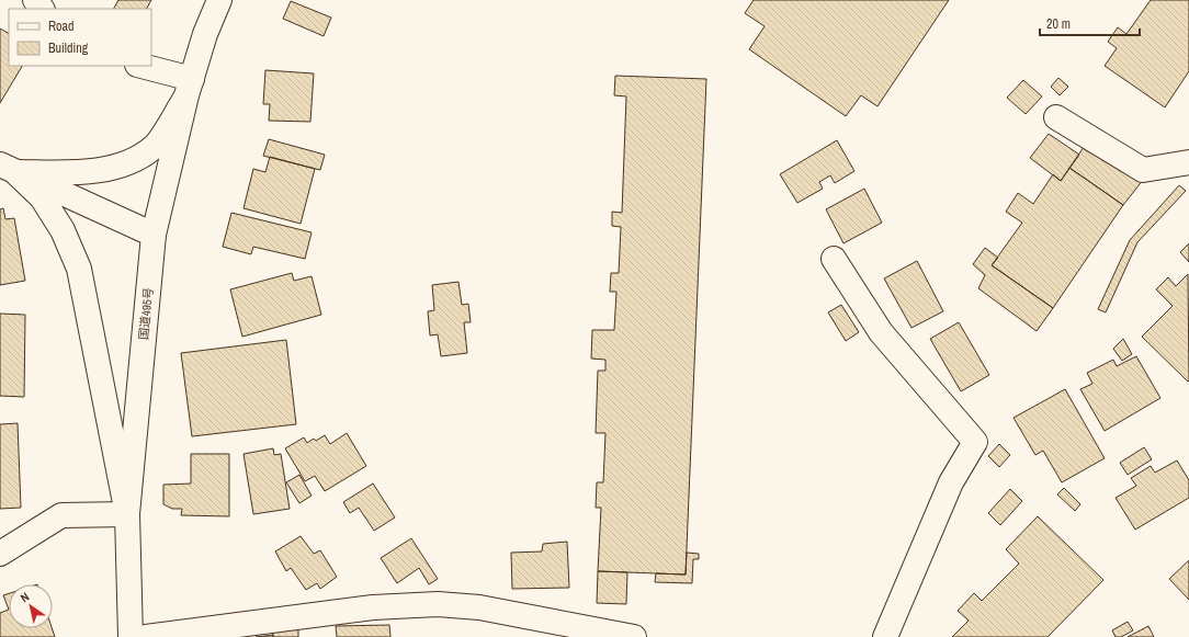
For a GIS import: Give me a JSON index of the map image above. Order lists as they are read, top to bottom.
{
  "streets": {
    "main road": ["国道495号"]
  },
  "legend": ["Road", "Building"],
  "scale_bar": "20 m",
  "north": "top left"
}
